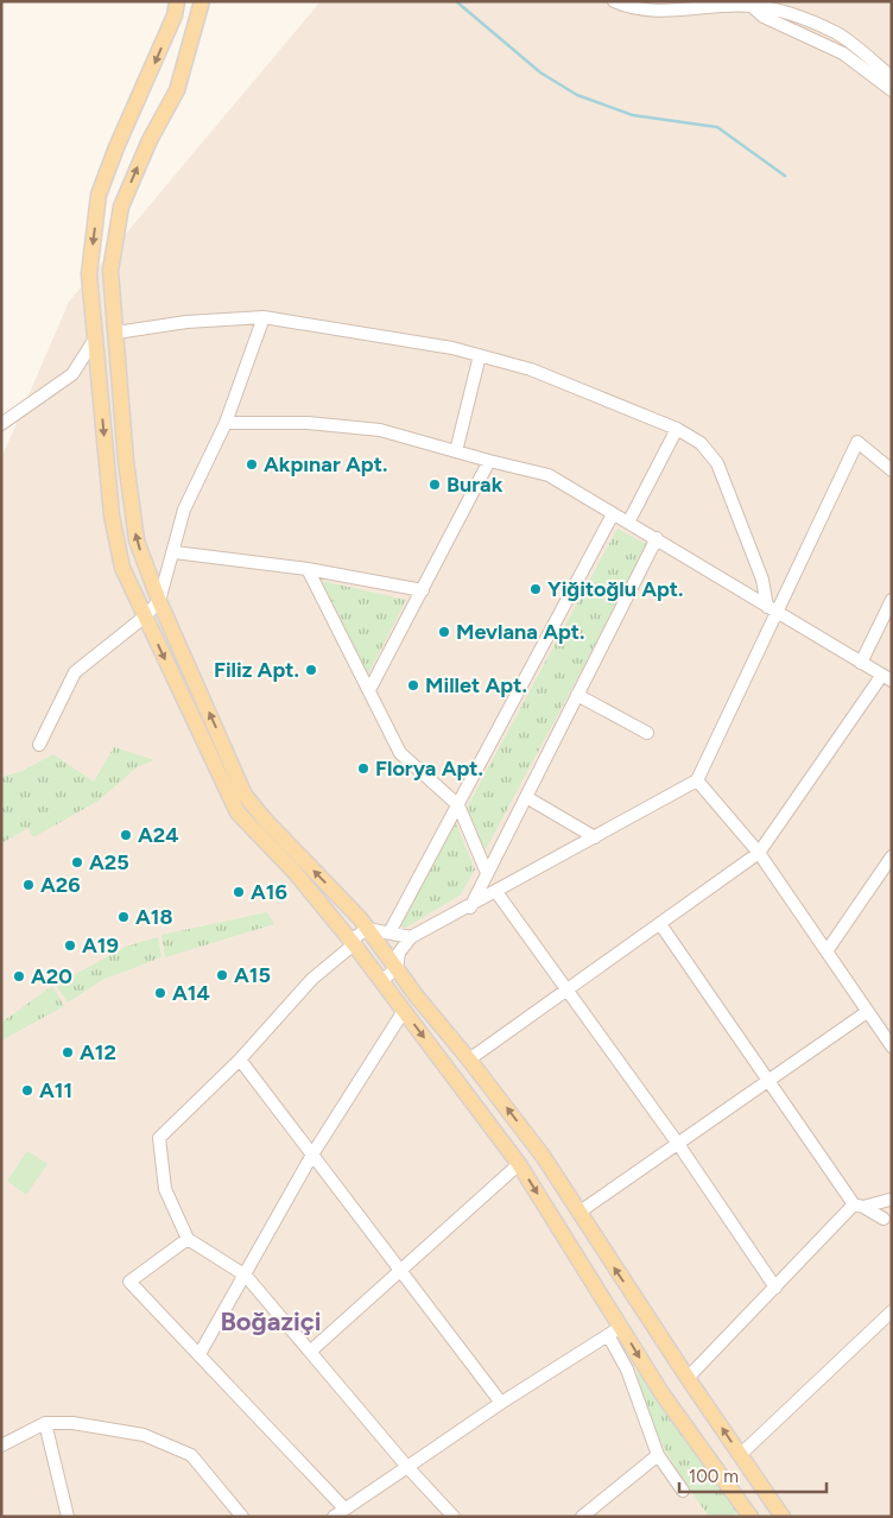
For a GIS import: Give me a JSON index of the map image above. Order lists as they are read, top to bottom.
{
  "districts": ["Boğaziçi"],
  "places": [
    "Akpınar Apt.",
    "Burak",
    "Yiğitoğlu Apt.",
    "Mevlana Apt.",
    "Filiz Apt.",
    "Millet Apt.",
    "Florya Apt.",
    "A24",
    "A25",
    "A26",
    "A16",
    "A18",
    "A19",
    "A15",
    "A20",
    "A14",
    "A12",
    "A11"
  ],
  "scale_bar": "100 m"
}
